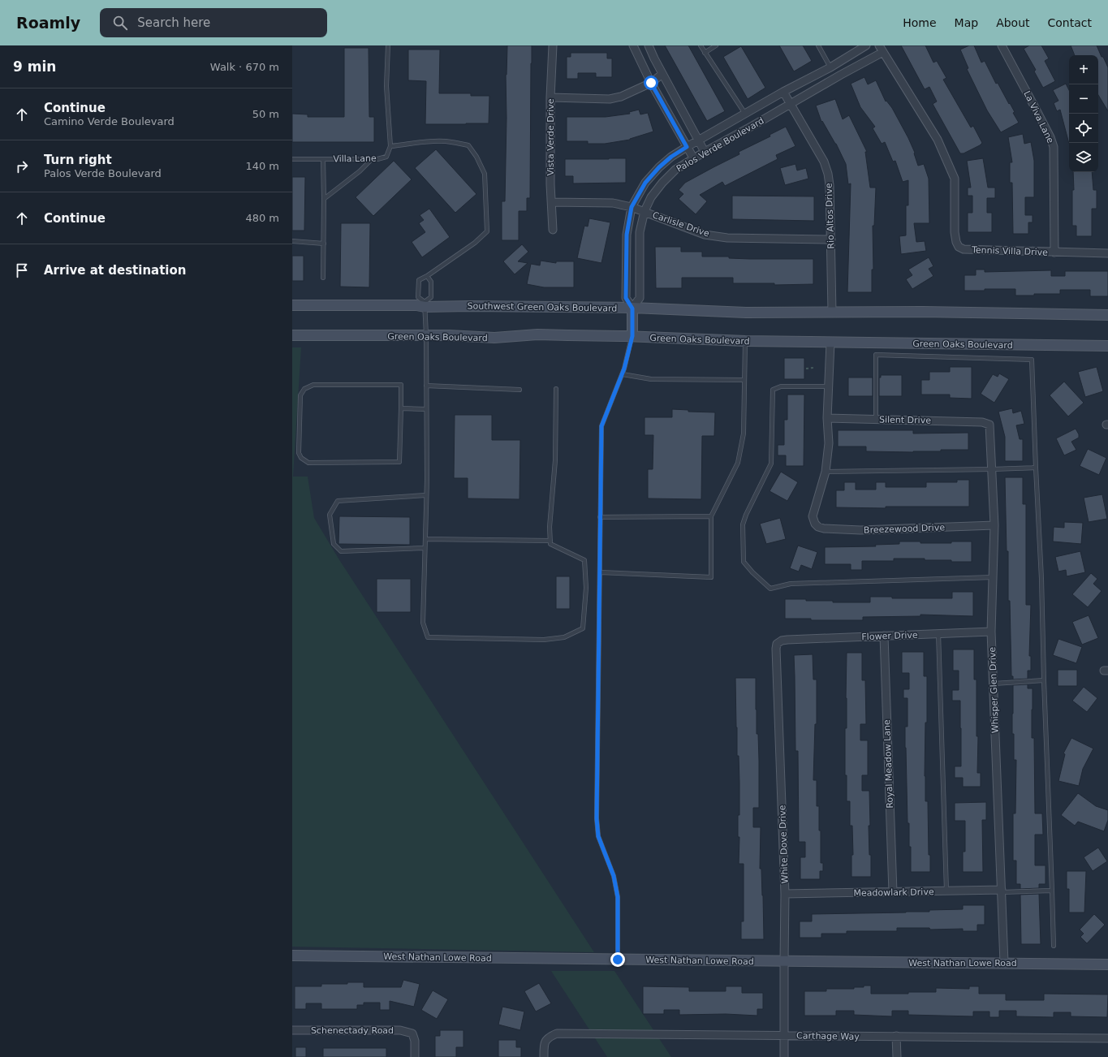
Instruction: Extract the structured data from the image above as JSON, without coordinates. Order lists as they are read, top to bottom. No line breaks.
{"streets":{"main road":["Southwest Green Oaks Boulevard","Green Oaks Boulevard","West Nathan Lowe Road"],"street":["La Viva Lane","Vista Verde Drive","Palos Verde Boulevard","Rio Altos Drive","Carlisle Drive","Tennis Villa Drive","Silent Drive","Breezewood Drive","Flower Drive","Whisper Glen Drive","Royal Meadow Lane","White Dove Drive","Meadowlark Drive","Schenectady Road","Carthage Way"],"lane":["Villa Lane"]},"crossings":[["La Viva Lane","Tennis Villa Drive"],["Vista Verde Drive","Carlisle Drive"],["Palos Verde Boulevard","Rio Altos Drive"],["Palos Verde Boulevard","Carlisle Drive"],["Palos Verde Boulevard","Tennis Villa Drive"],["Palos Verde Boulevard","Southwest Green Oaks Boulevard"],["Rio Altos Drive","Carlisle Drive"],["Rio Altos Drive","Southwest Green Oaks Boulevard"],["Silent Drive","Whisper Glen Drive"],["Breezewood Drive","Whisper Glen Drive"],["Flower Drive","Whisper Glen Drive"],["Flower Drive","Royal Meadow Lane"],["Flower Drive","White Dove Drive"],["Whisper Glen Drive","Meadowlark Drive"],["Whisper Glen Drive","West Nathan Lowe Road"],["Royal Meadow Lane","Meadowlark Drive"],["White Dove Drive","Meadowlark Drive"],["White Dove Drive","West Nathan Lowe Road"],["White Dove Drive","Carthage Way"]],"page":{"header":"Roamly","search":"Search here","nav":["Home","Map","About","Contact"],"heading":["9 min","Walk · 670 m"],"map_buttons":["+","−"],"list":[["Continue","Camino Verde Boulevard","50 m"],["Turn right","Palos Verde Boulevard","140 m"],["Continue","480 m"],"Arrive at destination"]}}
